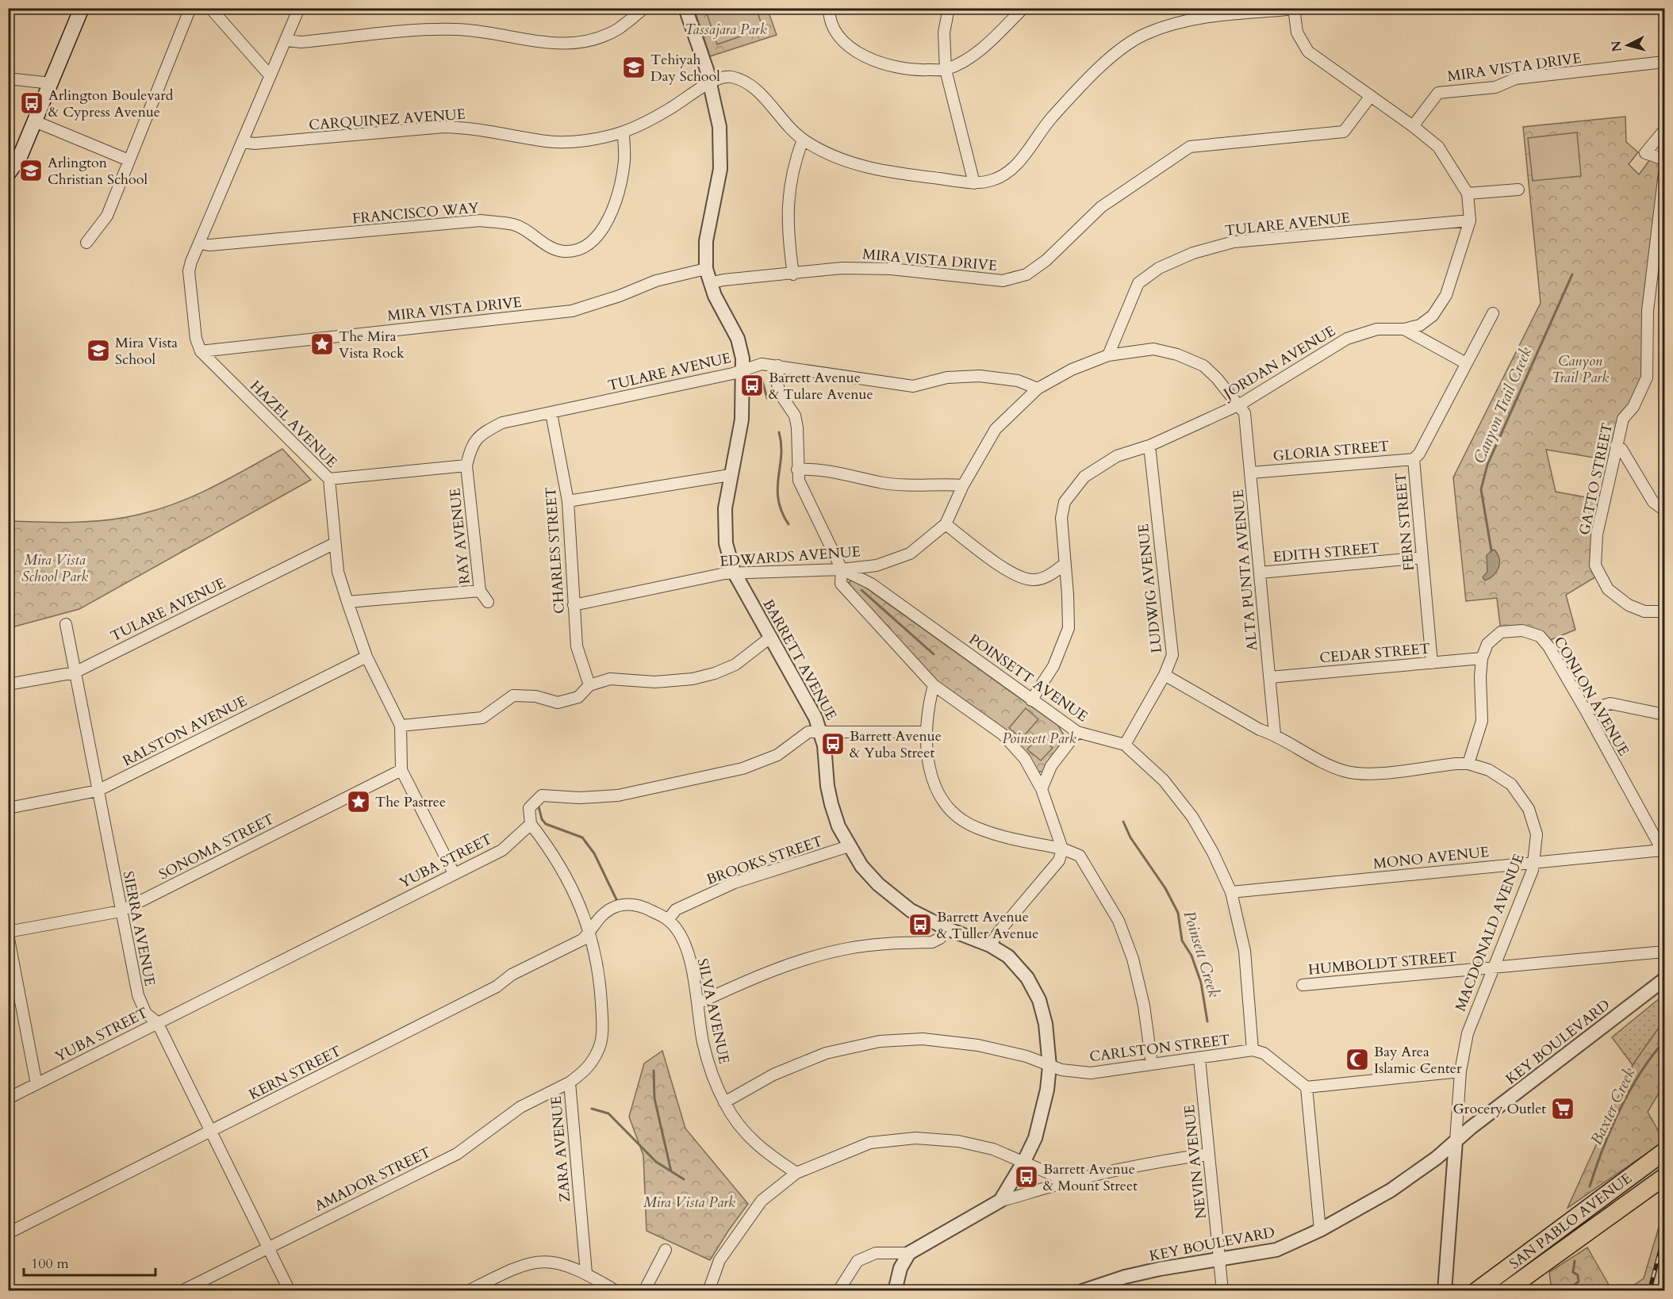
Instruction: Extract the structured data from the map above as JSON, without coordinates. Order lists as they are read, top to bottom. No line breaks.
{"streets":{"main road":["SAN PABLO AVENUE"],"street":["MIRA VISTA DRIVE","CARQUINEZ AVENUE","FRANCISCO WAY","TULARE AVENUE","JORDAN AVENUE","HAZEL AVENUE","GLORIA STREET","GATTO STREET","FERN STREET","RAY AVENUE","CHARLES STREET","EDITH STREET","EDWARDS AVENUE","ALTA PUNTA AVENUE","LUDWIG AVENUE","CEDAR STREET","BARRETT AVENUE","POINSETT AVENUE","CONLON AVENUE","RALSTON AVENUE","SONOMA STREET","MONO AVENUE","BROOKS STREET","YUBA STREET","SIERRA AVENUE","MACDONALD AVENUE","HUMBOLDT STREET","SILVA AVENUE","KEY BOULEVARD","CARLSTON STREET","KERN STREET","ZARA AVENUE","NEVIN AVENUE","AMADOR STREET"]},"crossings":[["MIRA VISTA DRIVE","JORDAN AVENUE"],["MIRA VISTA DRIVE","HAZEL AVENUE"],["MIRA VISTA DRIVE","BARRETT AVENUE"],["CARQUINEZ AVENUE","FRANCISCO WAY"],["CARQUINEZ AVENUE","JORDAN AVENUE"],["CARQUINEZ AVENUE","BARRETT AVENUE"],["TULARE AVENUE","JORDAN AVENUE"],["TULARE AVENUE","HAZEL AVENUE"],["TULARE AVENUE","RAY AVENUE"],["TULARE AVENUE","CHARLES STREET"],["TULARE AVENUE","EDWARDS AVENUE"],["TULARE AVENUE","BARRETT AVENUE"],["TULARE AVENUE","SIERRA AVENUE"],["JORDAN AVENUE","EDWARDS AVENUE"],["JORDAN AVENUE","ALTA PUNTA AVENUE"],["JORDAN AVENUE","LUDWIG AVENUE"],["JORDAN AVENUE","POINSETT AVENUE"],["HAZEL AVENUE","RALSTON AVENUE"],["HAZEL AVENUE","SONOMA STREET"],["HAZEL AVENUE","YUBA STREET"],["GLORIA STREET","FERN STREET"],["GLORIA STREET","ALTA PUNTA AVENUE"],["FERN STREET","EDITH STREET"],["FERN STREET","CEDAR STREET"],["CHARLES STREET","EDWARDS AVENUE"],["EDITH STREET","ALTA PUNTA AVENUE"],["EDWARDS AVENUE","ALTA PUNTA AVENUE"],["EDWARDS AVENUE","BARRETT AVENUE"],["EDWARDS AVENUE","POINSETT AVENUE"],["ALTA PUNTA AVENUE","CEDAR STREET"],["ALTA PUNTA AVENUE","MACDONALD AVENUE"],["LUDWIG AVENUE","POINSETT AVENUE"],["CEDAR STREET","CONLON AVENUE"],["BARRETT AVENUE","BROOKS STREET"],["BARRETT AVENUE","CARLSTON STREET"],["POINSETT AVENUE","MONO AVENUE"],["POINSETT AVENUE","CARLSTON STREET"],["CONLON AVENUE","MONO AVENUE"],["CONLON AVENUE","MACDONALD AVENUE"],["RALSTON AVENUE","SIERRA AVENUE"],["SONOMA STREET","SIERRA AVENUE"],["MONO AVENUE","MACDONALD AVENUE"],["BROOKS STREET","SILVA AVENUE"],["YUBA STREET","SIERRA AVENUE"],["YUBA STREET","ZARA AVENUE"],["SIERRA AVENUE","KERN STREET"],["SIERRA AVENUE","AMADOR STREET"],["MACDONALD AVENUE","HUMBOLDT STREET"],["MACDONALD AVENUE","KEY BOULEVARD"],["SILVA AVENUE","CARLSTON STREET"],["SILVA AVENUE","KERN STREET"],["SILVA AVENUE","ZARA AVENUE"],["KEY BOULEVARD","NEVIN AVENUE"],["CARLSTON STREET","NEVIN AVENUE"],["KERN STREET","ZARA AVENUE"],["ZARA AVENUE","AMADOR STREET"]],"water":["Canyon Trail Creek","Poinsett Creek","Baxter Creek"],"parks":["Tassajara Park","Canyon Trail Park","Mira Vista School Park","Poinsett Park","Mira Vista Park"],"places":{"school or university":["Tehiyah Day School","Arlington Christian School","Mira Vista School"],"bus stop":["Arlington Boulevard & Cypress Avenue","Barrett Avenue & Tulare Avenue","Barrett Avenue & Yuba Street","Barrett Avenue & Tuller Avenue","Barrett Avenue & Mount Street"],"place":["The Mira Vista Rock","The Pastree"],"mosque":["Bay Area Islamic Center"],"supermarket":["Grocery Outlet"]},"scale_bar":"100 m","north":"left"}
